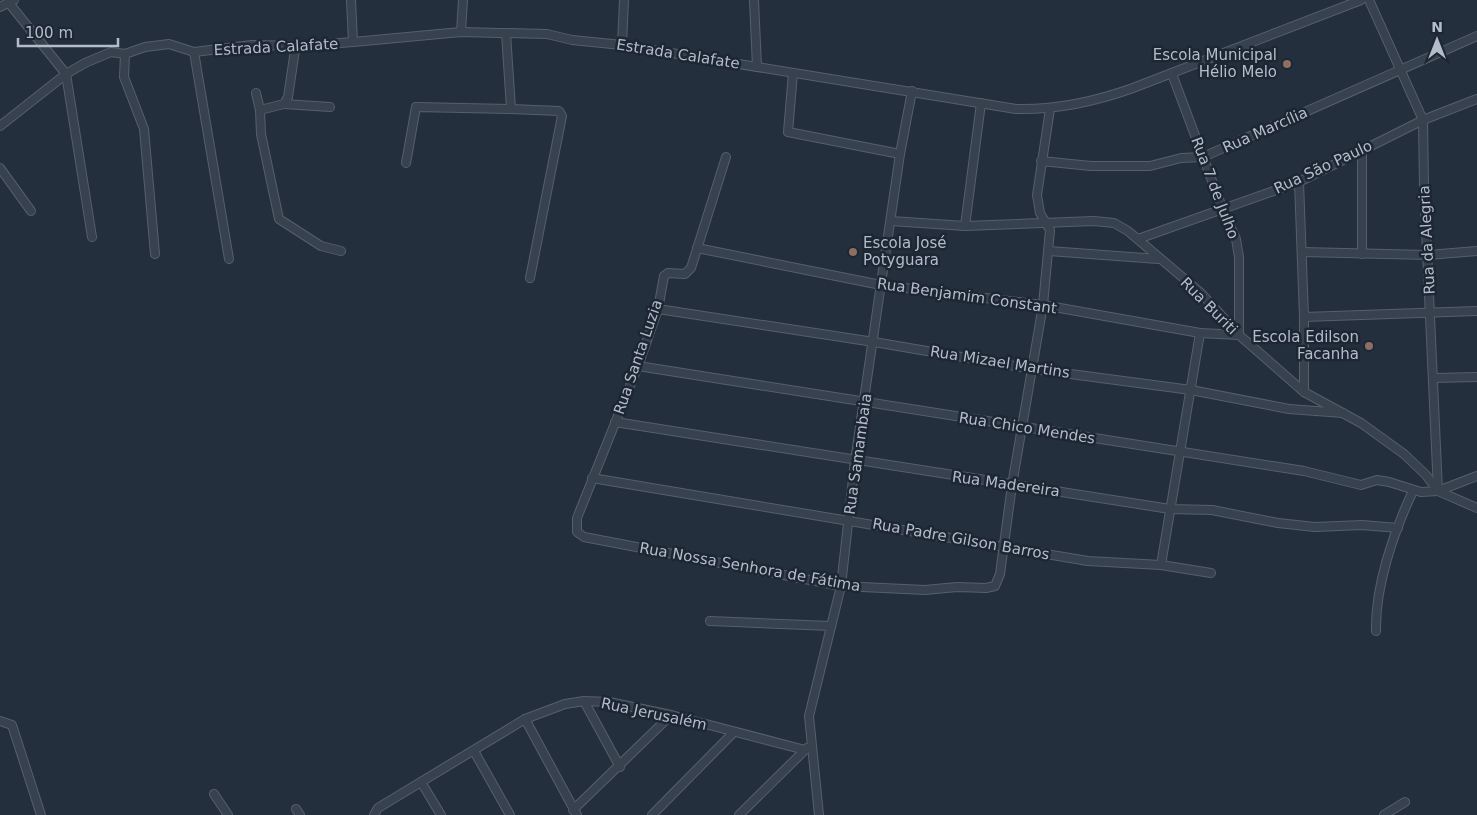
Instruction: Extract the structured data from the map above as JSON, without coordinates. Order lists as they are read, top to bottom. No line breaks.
{"streets":{"street":["Estrada Calafate","Rua Marcília","Rua São Paulo","Rua 7 de Julho","Rua da Alegria","Rua Benjamim Constant","Rua Buriti","Rua Santa Luzia","Rua Mizael Martins","Rua Chico Mendes","Rua Samambaia","Rua Madereira","Rua Padre Gilson Barros","Rua Nossa Senhora de Fátima","Rua Jerusalém"]},"crossings":[["Estrada Calafate","Rua 7 de Julho"],["Estrada Calafate","Rua Samambaia"],["Rua Marcília","Rua 7 de Julho"],["Rua Marcília","Rua da Alegria"],["Rua São Paulo","Rua 7 de Julho"],["Rua São Paulo","Rua da Alegria"],["Rua São Paulo","Rua Buriti"],["Rua 7 de Julho","Rua Benjamim Constant"],["Rua 7 de Julho","Rua Buriti"],["Rua da Alegria","Rua Buriti"],["Rua da Alegria","Rua Chico Mendes"],["Rua Benjamim Constant","Rua Buriti"],["Rua Benjamim Constant","Rua Santa Luzia"],["Rua Benjamim Constant","Rua Samambaia"],["Rua Buriti","Rua Mizael Martins"],["Rua Buriti","Rua Chico Mendes"],["Rua Buriti","Rua Samambaia"],["Rua Santa Luzia","Rua Mizael Martins"],["Rua Santa Luzia","Rua Chico Mendes"],["Rua Santa Luzia","Rua Madereira"],["Rua Santa Luzia","Rua Padre Gilson Barros"],["Rua Santa Luzia","Rua Nossa Senhora de Fátima"],["Rua Mizael Martins","Rua Samambaia"],["Rua Chico Mendes","Rua Samambaia"],["Rua Samambaia","Rua Madereira"],["Rua Samambaia","Rua Padre Gilson Barros"],["Rua Samambaia","Rua Nossa Senhora de Fátima"],["Rua Padre Gilson Barros","Rua Nossa Senhora de Fátima"]],"places":["Escola Municipal Hélio Melo","Escola José Potyguara","Escola Edilson Facanha"],"scale_bar":"100 m","north":"top"}
